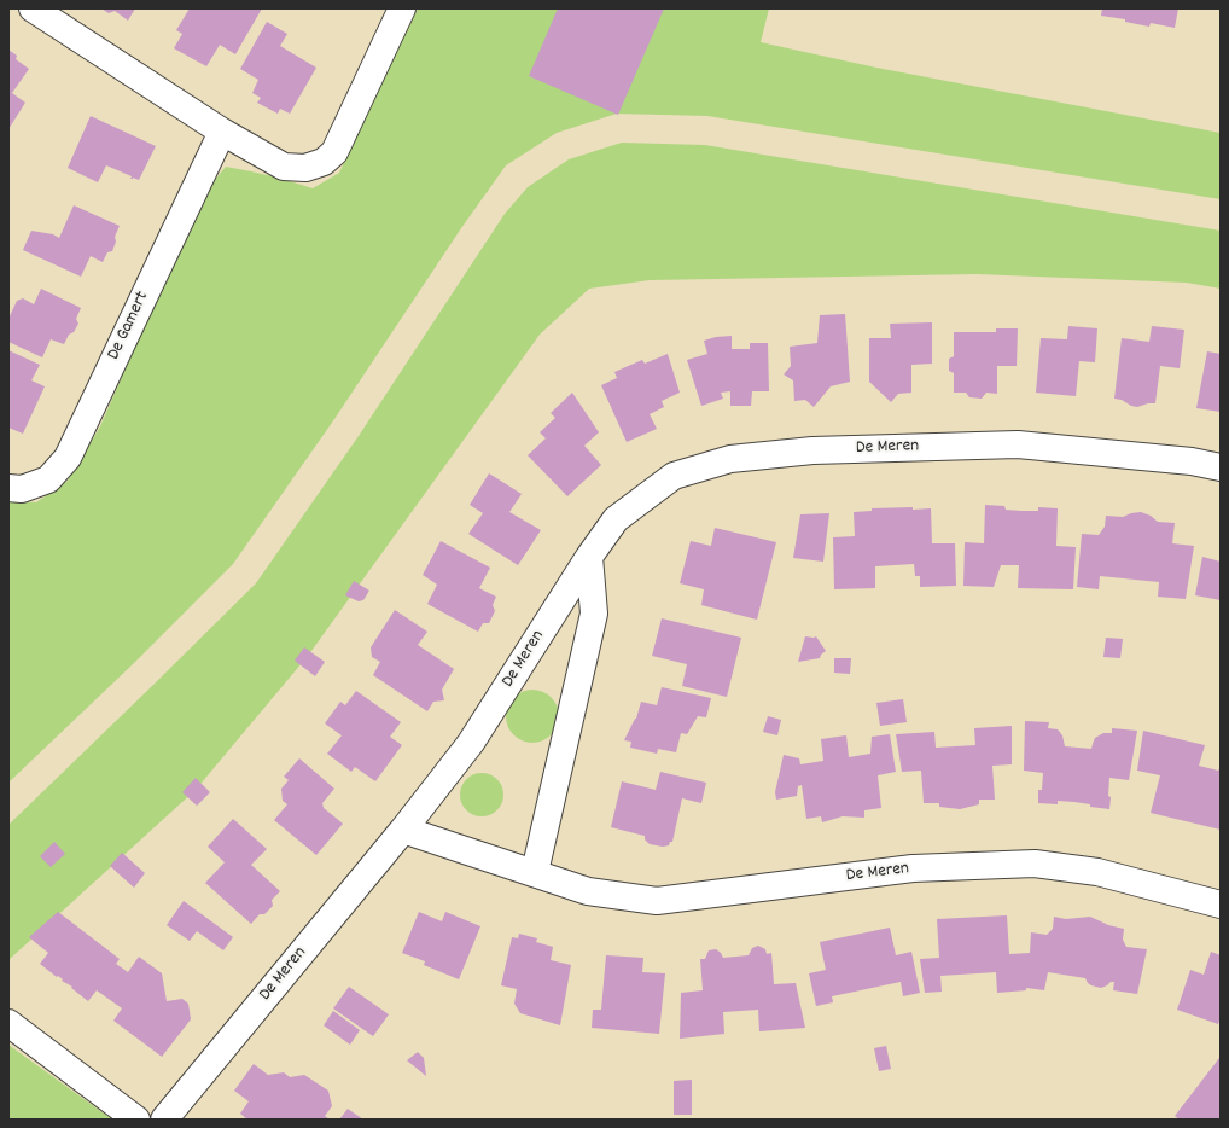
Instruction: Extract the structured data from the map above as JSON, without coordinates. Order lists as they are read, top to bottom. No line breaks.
{"streets":{"street":["De Gamert","De Meren"]}}
